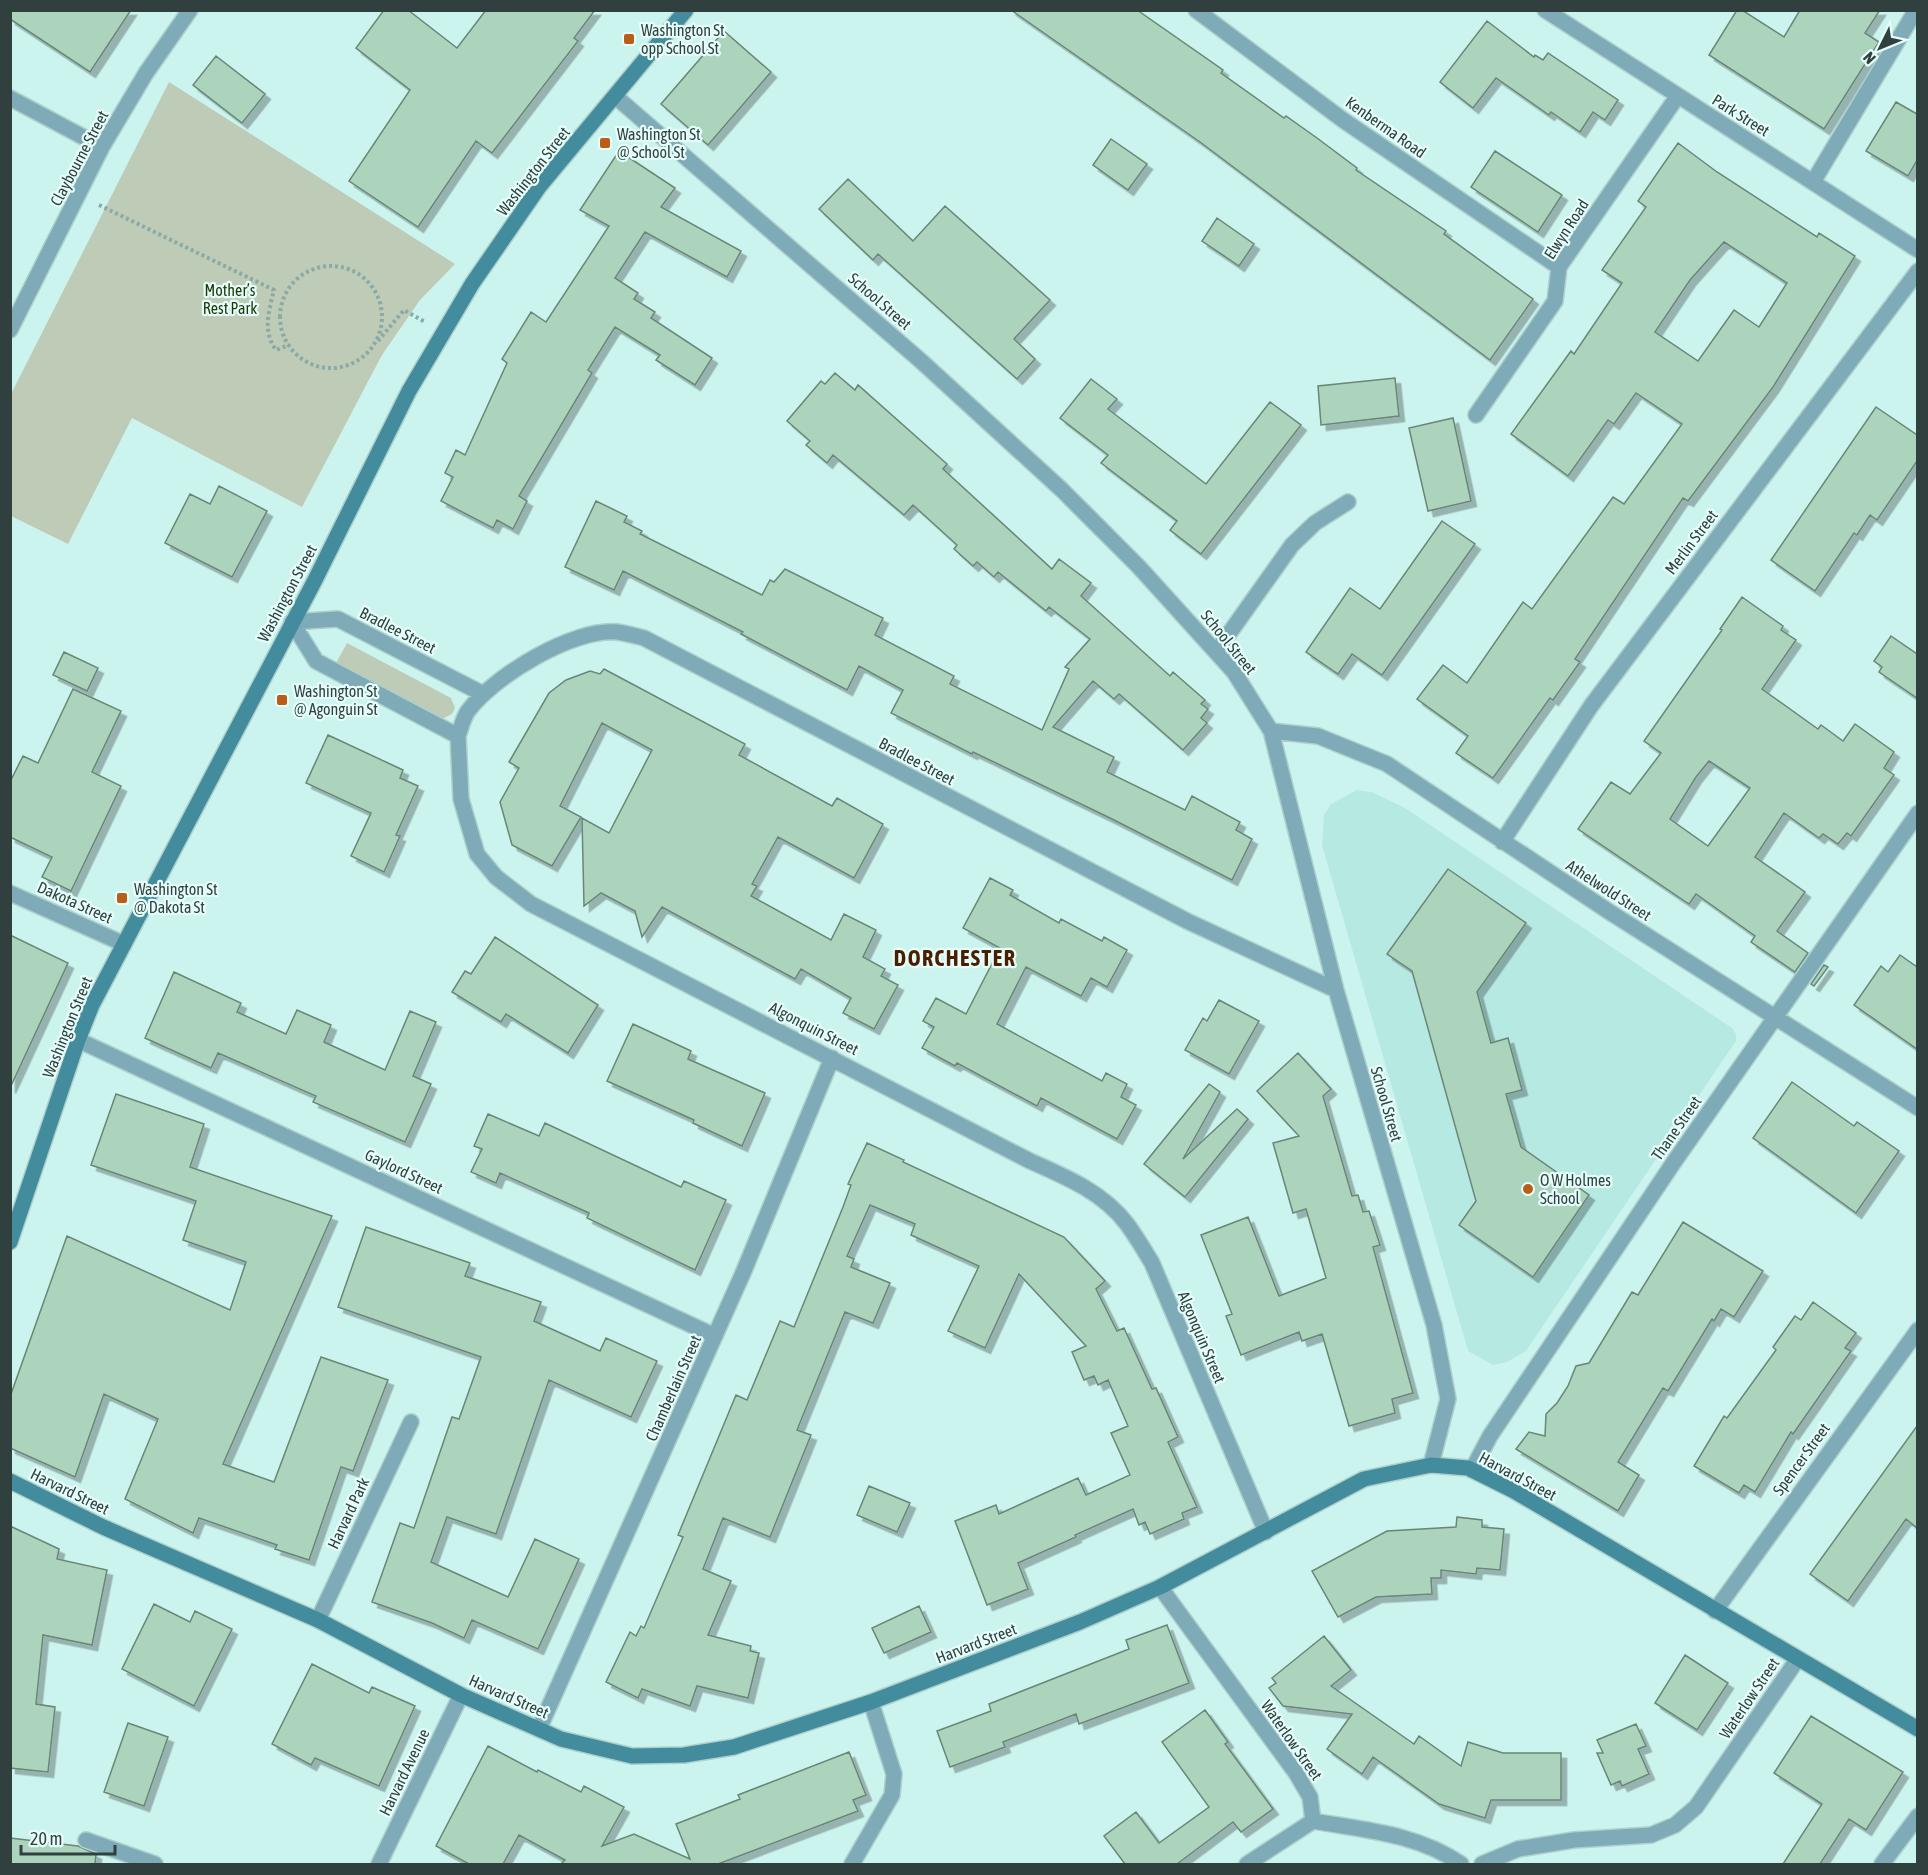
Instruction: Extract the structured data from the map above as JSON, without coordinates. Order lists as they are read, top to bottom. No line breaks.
{"streets":{"main road":["Washington Street","Harvard Street"],"street":["Park Street","Kenberma Road","Claybourne Street","Elwyn Road","School Street","Merlin Street","Bradlee Street","Athelwold Street","Dakota Street","Algonquin Street","Thane Street","Gaylord Street","Chamberlain Street","Spencer Street","Harvard Park","Waterlow Street","Harvard Avenue"]},"crossings":[["Park Street","Elwyn Road"],["Kenberma Road","Elwyn Road"],["Washington Street","School Street"],["Washington Street","Bradlee Street"],["Washington Street","Dakota Street"],["Washington Street","Gaylord Street"],["School Street","Bradlee Street"],["School Street","Athelwold Street"],["School Street","Harvard Street"],["Merlin Street","Athelwold Street"],["Bradlee Street","Algonquin Street"],["Athelwold Street","Thane Street"],["Algonquin Street","Chamberlain Street"],["Algonquin Street","Harvard Street"],["Thane Street","Harvard Street"],["Gaylord Street","Chamberlain Street"],["Chamberlain Street","Harvard Street"],["Spencer Street","Harvard Street"],["Harvard Street","Harvard Park"],["Harvard Street","Waterlow Street"],["Harvard Street","Harvard Avenue"]],"districts":["DORCHESTER"],"parks":["Mother’s Rest Park"],"places":{"transit":["Washington St opp School St","Washington St @ School St","Washington St @ Agonguin St","Washington St @ Dakota St"],"other":["O W Holmes School"]},"scale_bar":"20 m","north":"bottom left"}
